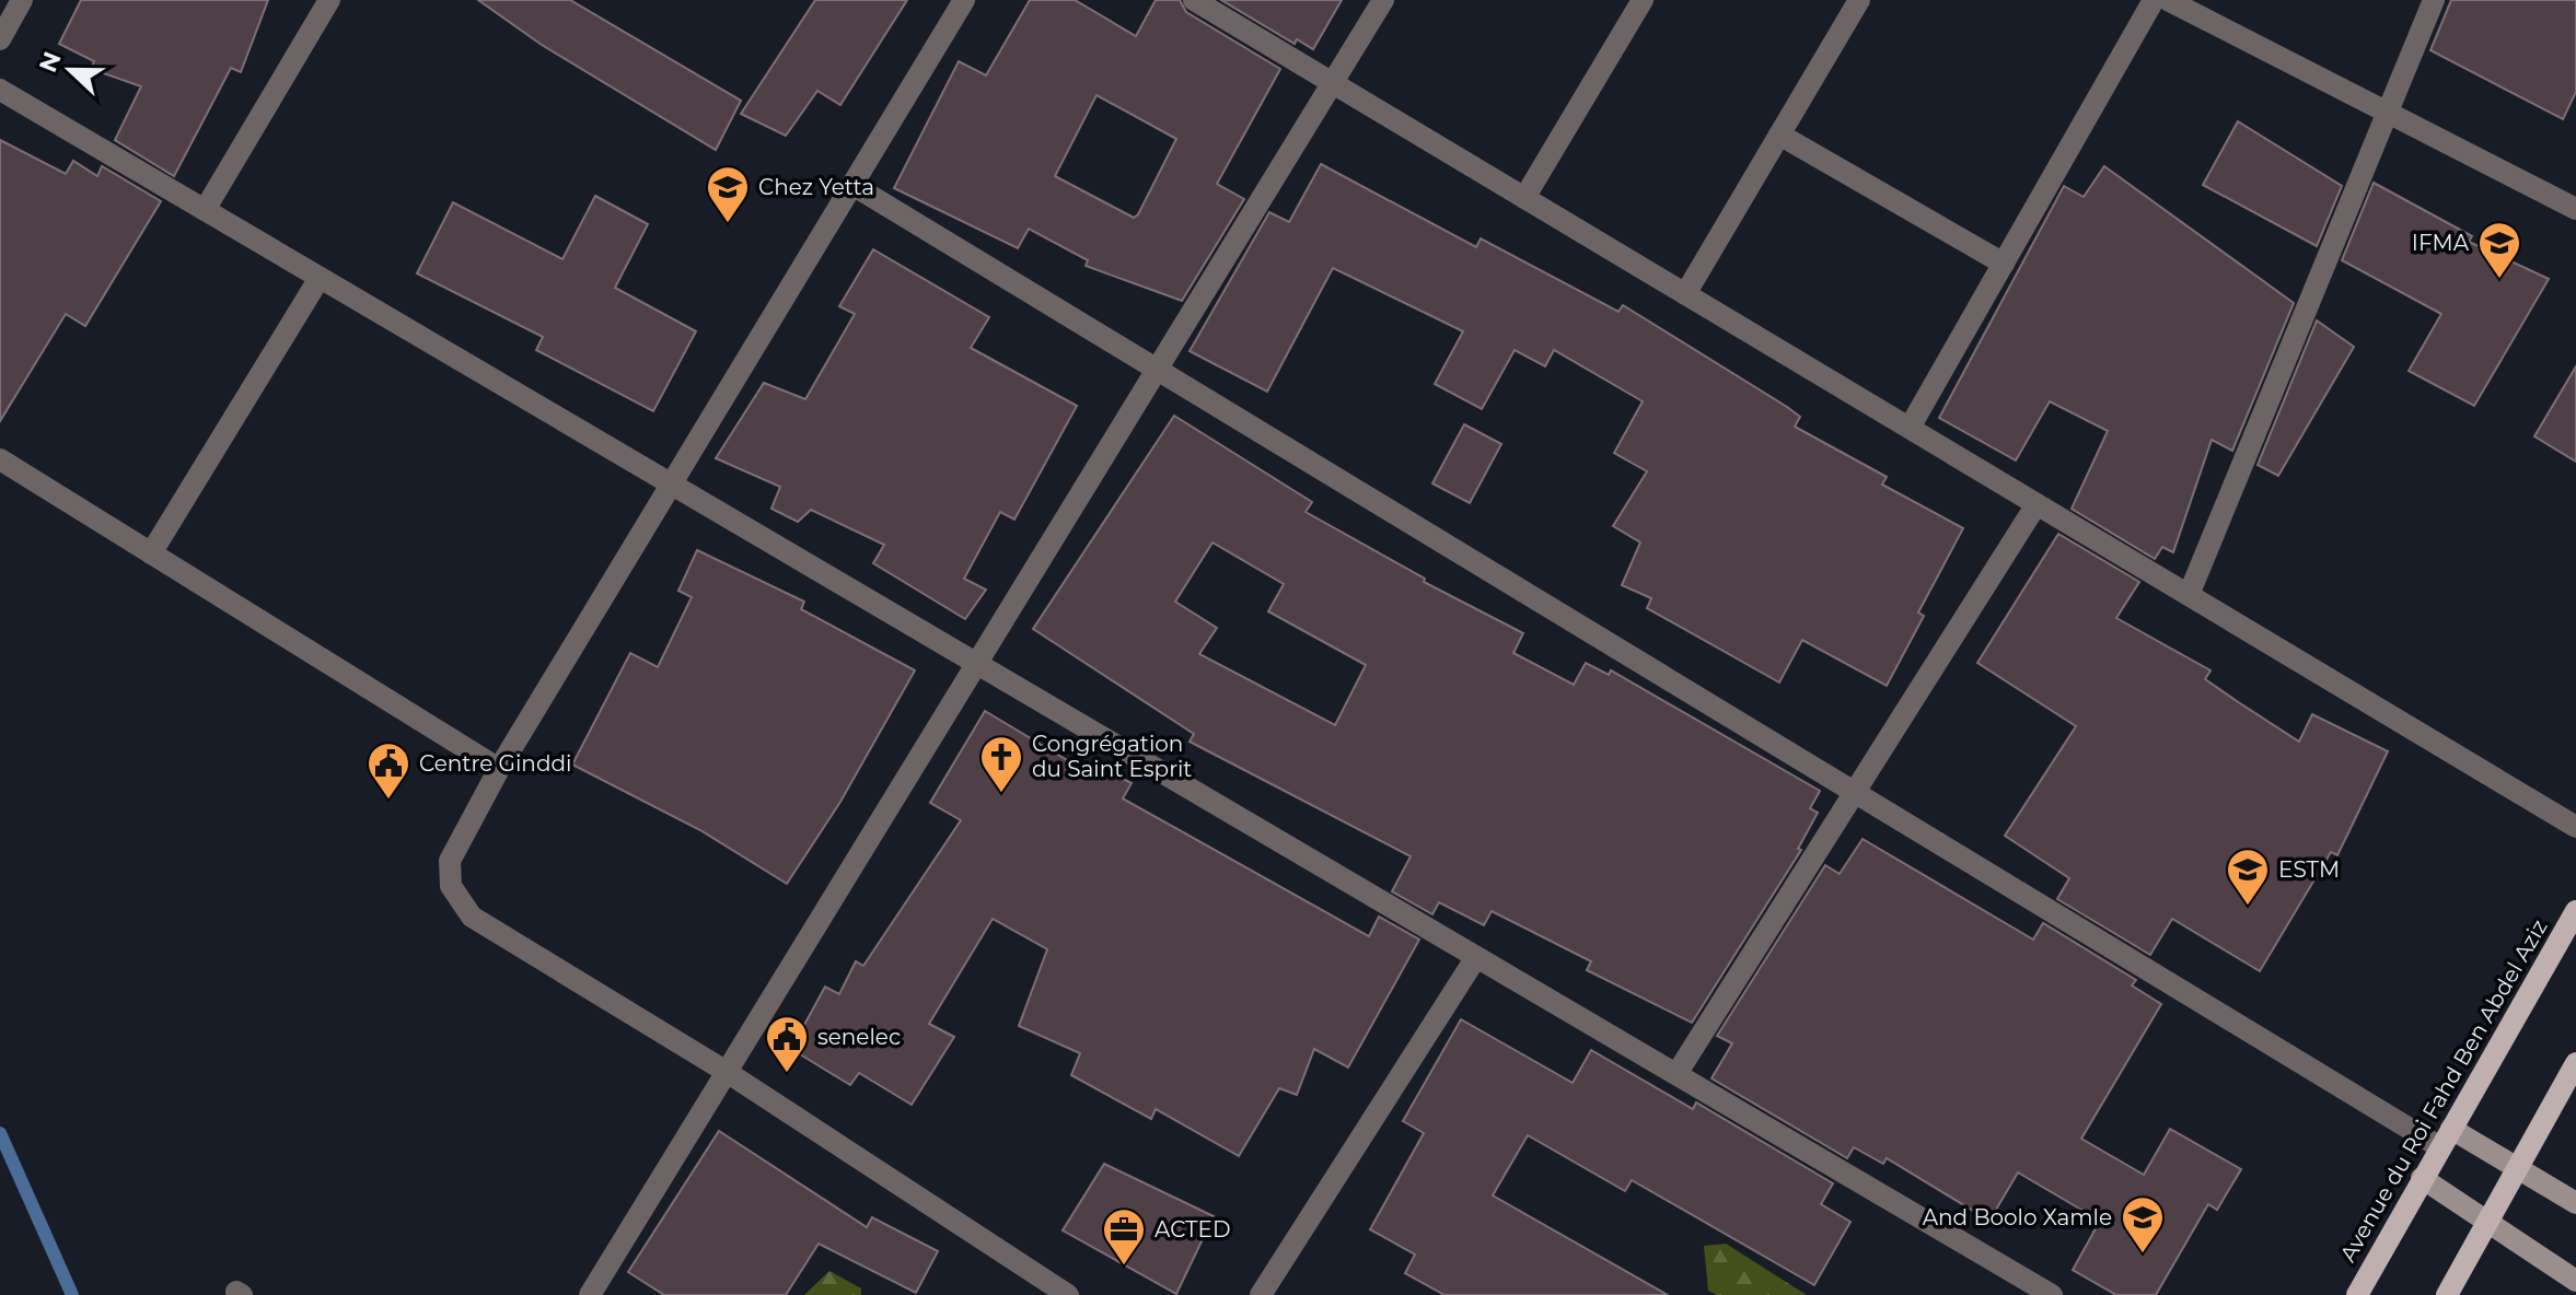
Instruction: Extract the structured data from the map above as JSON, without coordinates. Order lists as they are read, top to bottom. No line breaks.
{"streets":{"main road":["Avenue du Roi Fahd Ben Abdel Aziz"]},"places":{"school or university":["Chez Yetta","IFMA","ESTM","And Boolo Xamle"],"church":["Congrégation du Saint Esprit"],"public building":["Centre Ginddi","senelec"],"office":["ACTED"]},"north":"left"}
